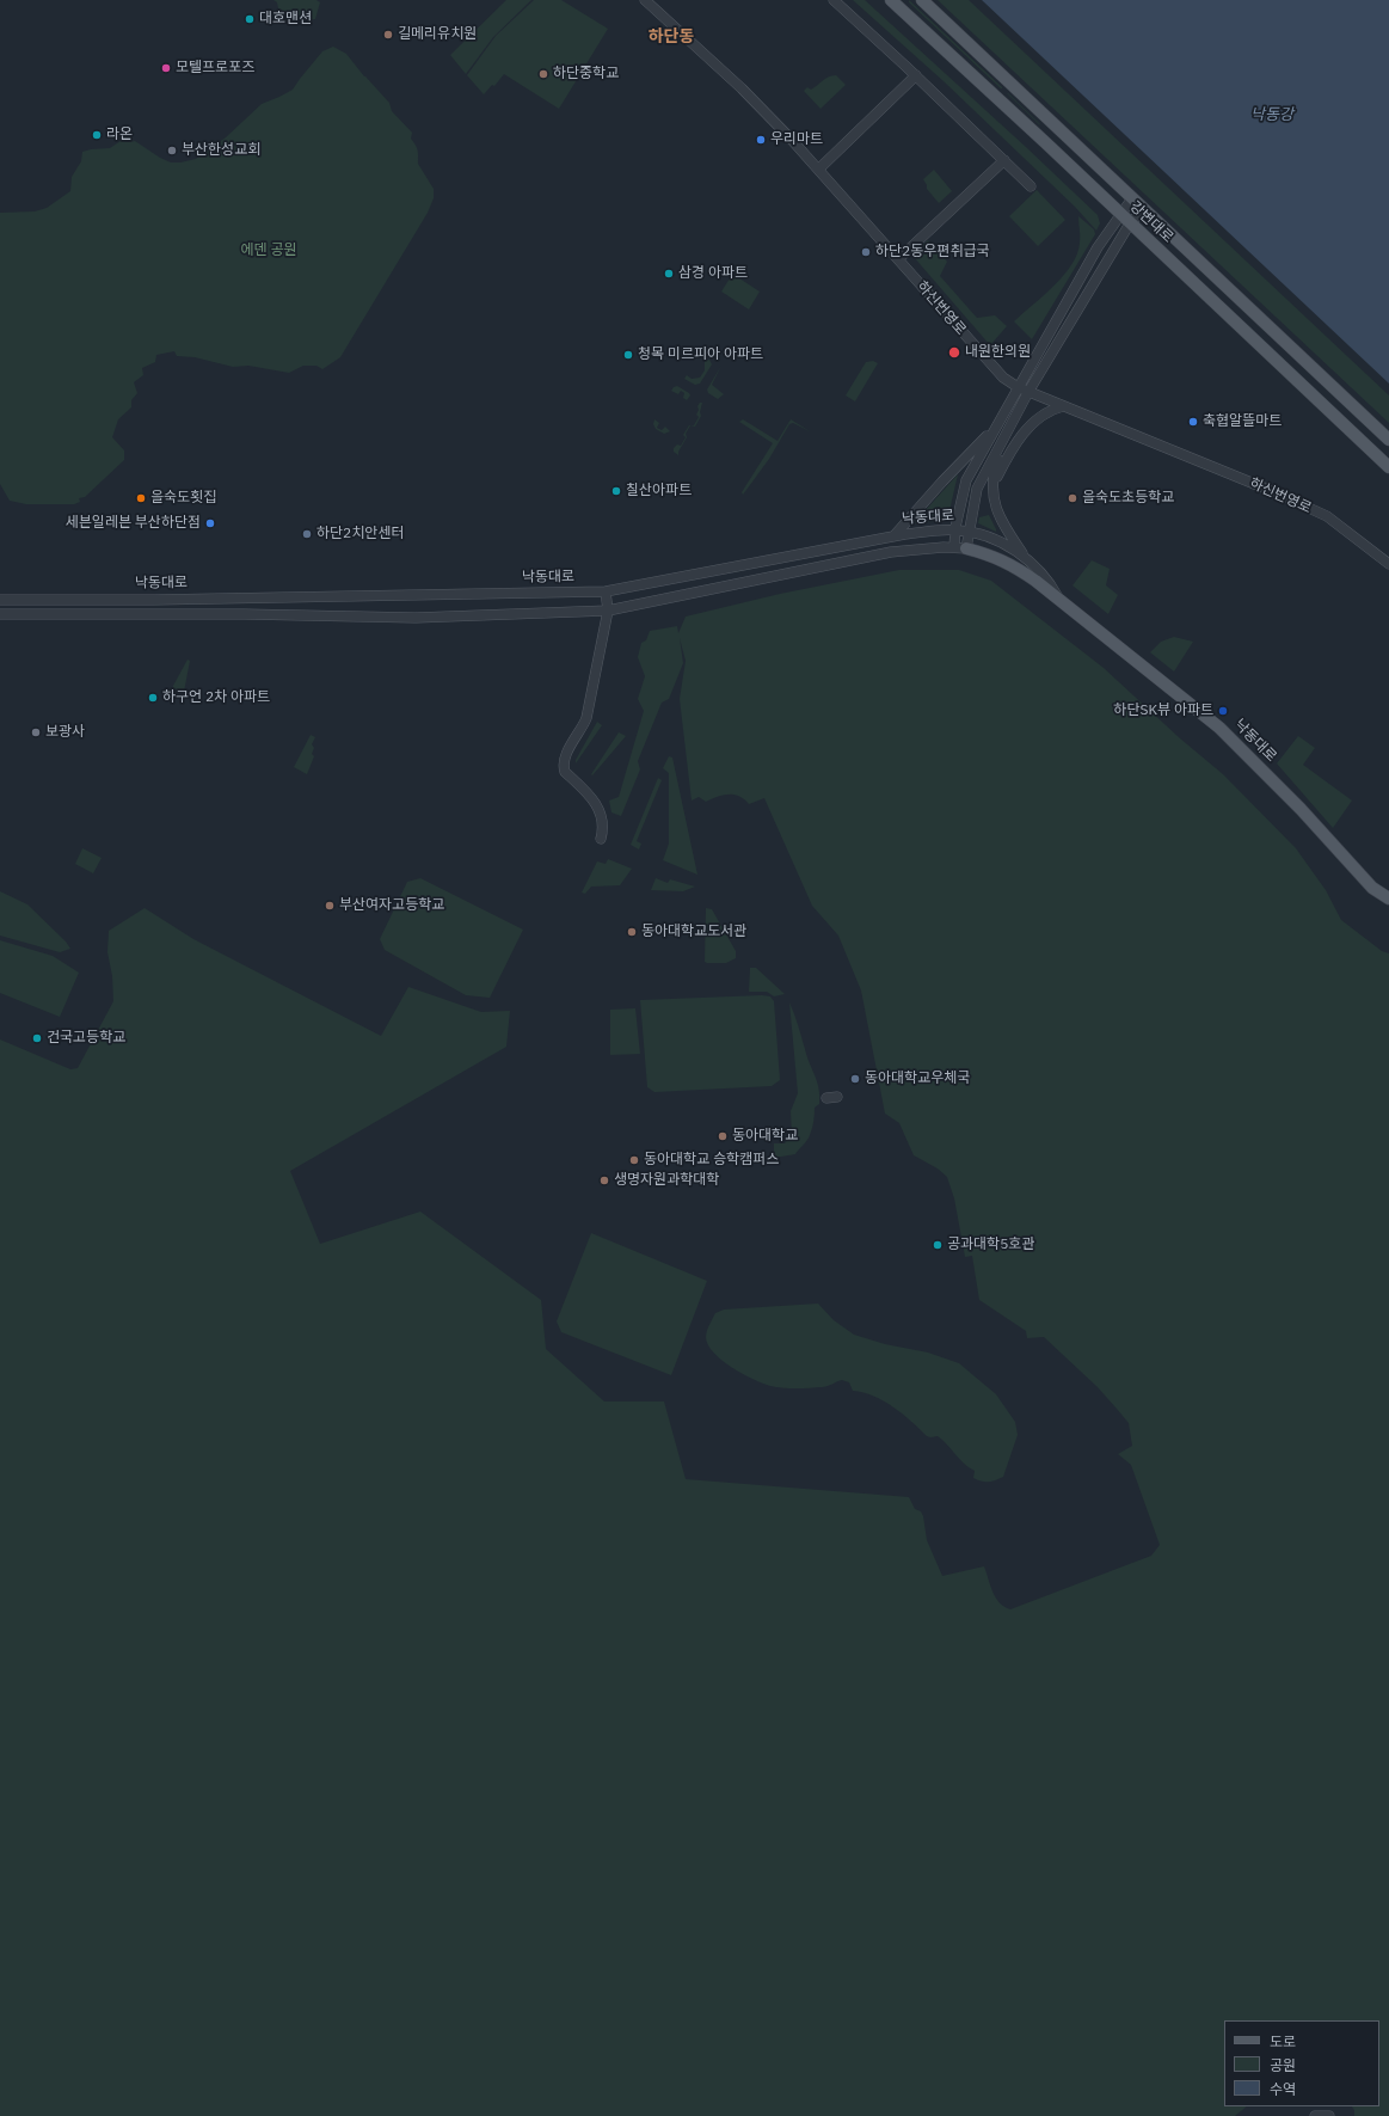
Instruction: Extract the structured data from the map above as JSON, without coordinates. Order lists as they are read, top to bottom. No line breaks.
{"streets":{"main road":["강변대로","낙동대로"],"street":["하신번영로"]},"districts":["하단동"],"water":["낙동강"],"parks":["에덴 공원"],"places":["대호맨션","길메리유치원","모텔프로포즈","하단중학교","라온","우리마트","부산한성교회","하단2동우편취급국","삼경 아파트","내원한의원","청목 미르피아 아파트","축협알뜰마트","칠산아파트","을숙도횟집","을숙도초등학교","세븐일레븐 부산하단점","하단2치안센터","하구언 2차 아파트","하단SK뷰 아파트","보광사","부산여자고등학교","동아대학교도서관","건국고등학교","동아대학교우체국","동아대학교","동아대학교 승학캠퍼스","생명자원과학대학","공과대학5호관"],"legend":["도로","공원","수역"]}
